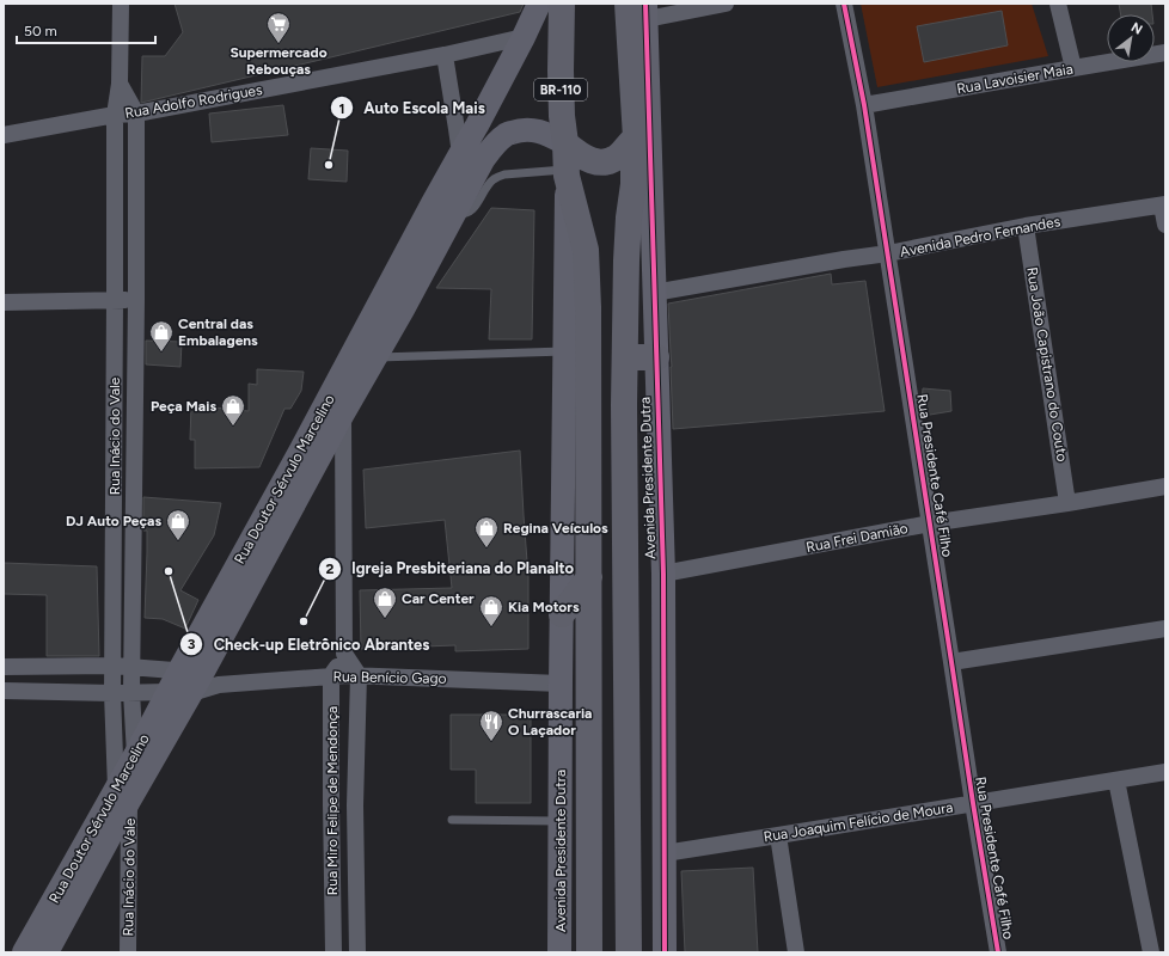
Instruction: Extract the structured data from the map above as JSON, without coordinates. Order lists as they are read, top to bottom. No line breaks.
{"streets":{"main road":["BR-110","Avenida Presidente Dutra","Rua Doutor Sérvulo Marcelino"],"street":["Rua Lavoisier Maia","Rua Adolfo Rodrigues","Avenida Pedro Fernandes","Rua João Capistrano do Couto","Rua Inácio do Vale","Rua Presidente Café Filho","Rua Frei Damião","Rua Benício Gago","Rua Miro Felipe de Mendonça","Rua Joaquim Felício de Moura"]},"crossings":[["Rua Lavoisier Maia","Rua Presidente Café Filho"],["Rua Adolfo Rodrigues","Rua Inácio do Vale"],["Rua Adolfo Rodrigues","Rua Doutor Sérvulo Marcelino"],["Avenida Pedro Fernandes","Rua João Capistrano do Couto"],["Avenida Pedro Fernandes","Rua Presidente Café Filho"],["Avenida Pedro Fernandes","Avenida Presidente Dutra"],["Rua João Capistrano do Couto","Rua Frei Damião"],["Rua Inácio do Vale","Rua Doutor Sérvulo Marcelino"],["Rua Inácio do Vale","Rua Benício Gago"],["Rua Presidente Café Filho","Rua Frei Damião"],["Rua Presidente Café Filho","Rua Joaquim Felício de Moura"],["Avenida Presidente Dutra","Rua Doutor Sérvulo Marcelino"],["Avenida Presidente Dutra","Rua Frei Damião"],["Avenida Presidente Dutra","Rua Benício Gago"],["Avenida Presidente Dutra","Rua Joaquim Felício de Moura"],["Rua Doutor Sérvulo Marcelino","Rua Benício Gago"],["Rua Benício Gago","Rua Miro Felipe de Mendonça"]],"places":{"supermarket":["Supermercado Rebouças"],"other":["Auto Escola Mais","Check-up Eletrônico Abrantes","Igreja Presbiteriana do Planalto"],"shop":["Central das Embalagens","Peça Mais","DJ Auto Peças","Regina Veículos","Car Center","Kia Motors"],"restaurant":["Churrascaria O Laçador"]},"scale_bar":"50 m","north":"top right"}
